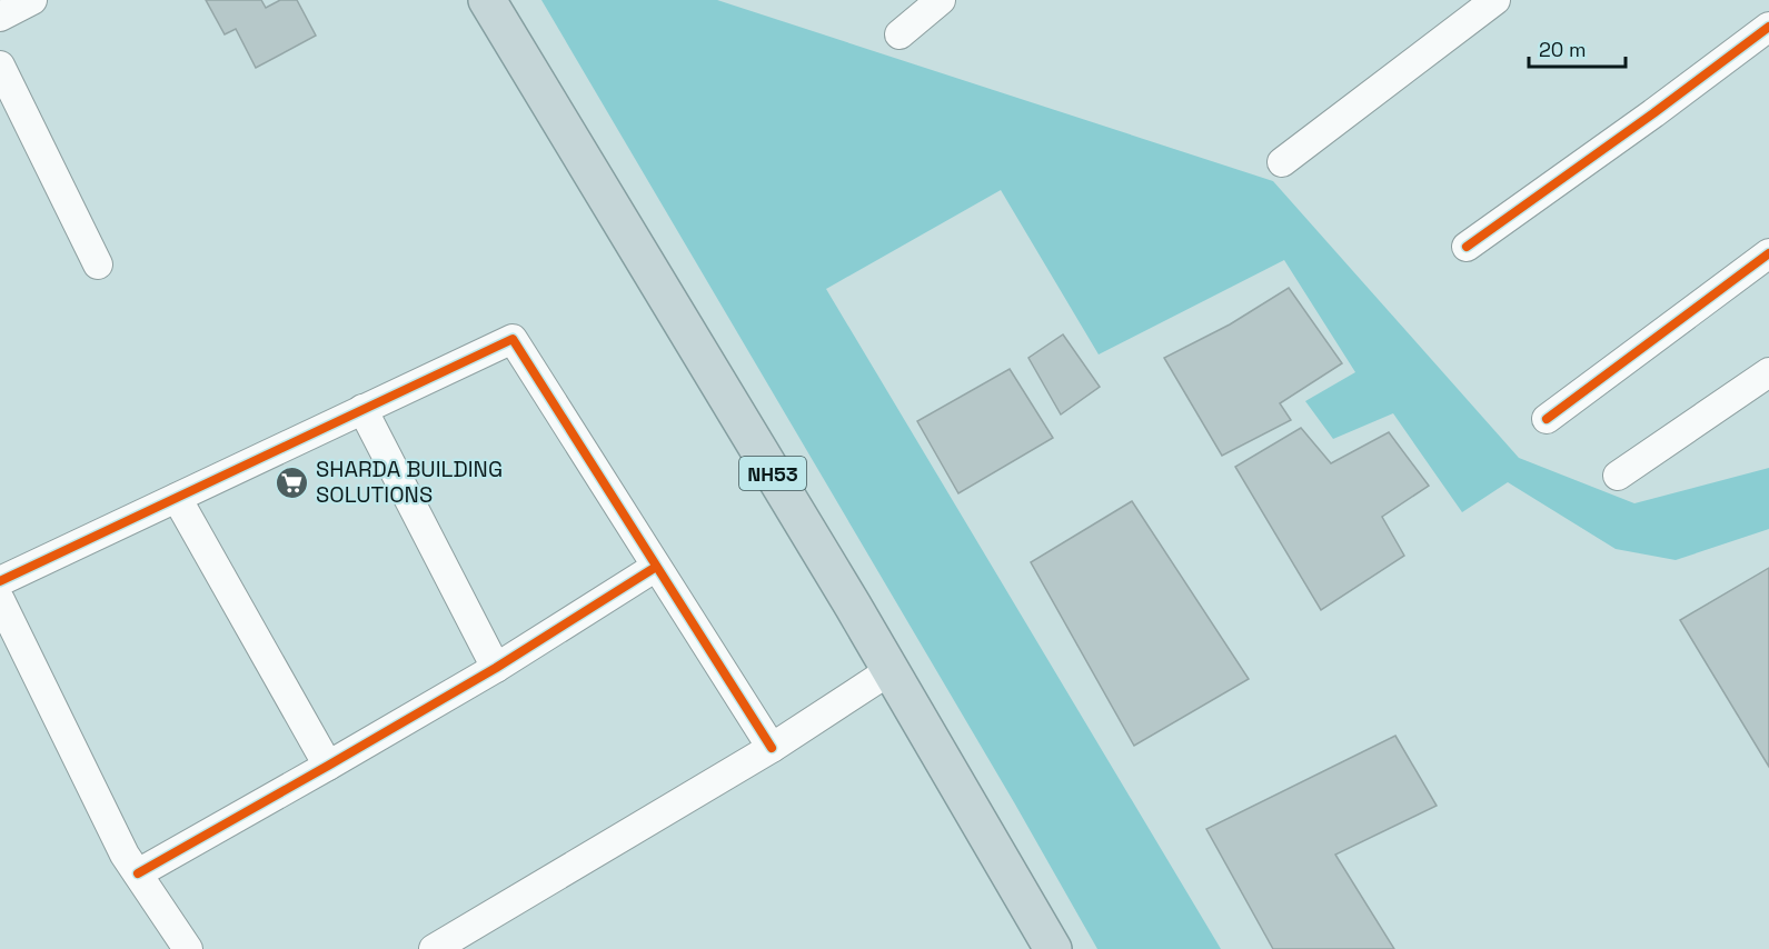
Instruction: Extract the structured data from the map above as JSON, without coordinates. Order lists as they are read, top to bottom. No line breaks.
{"streets":{"highway":["NH53"]},"places":{"supermarket":["SHARDA BUILDING SOLUTIONS"]},"scale_bar":"20 m"}
